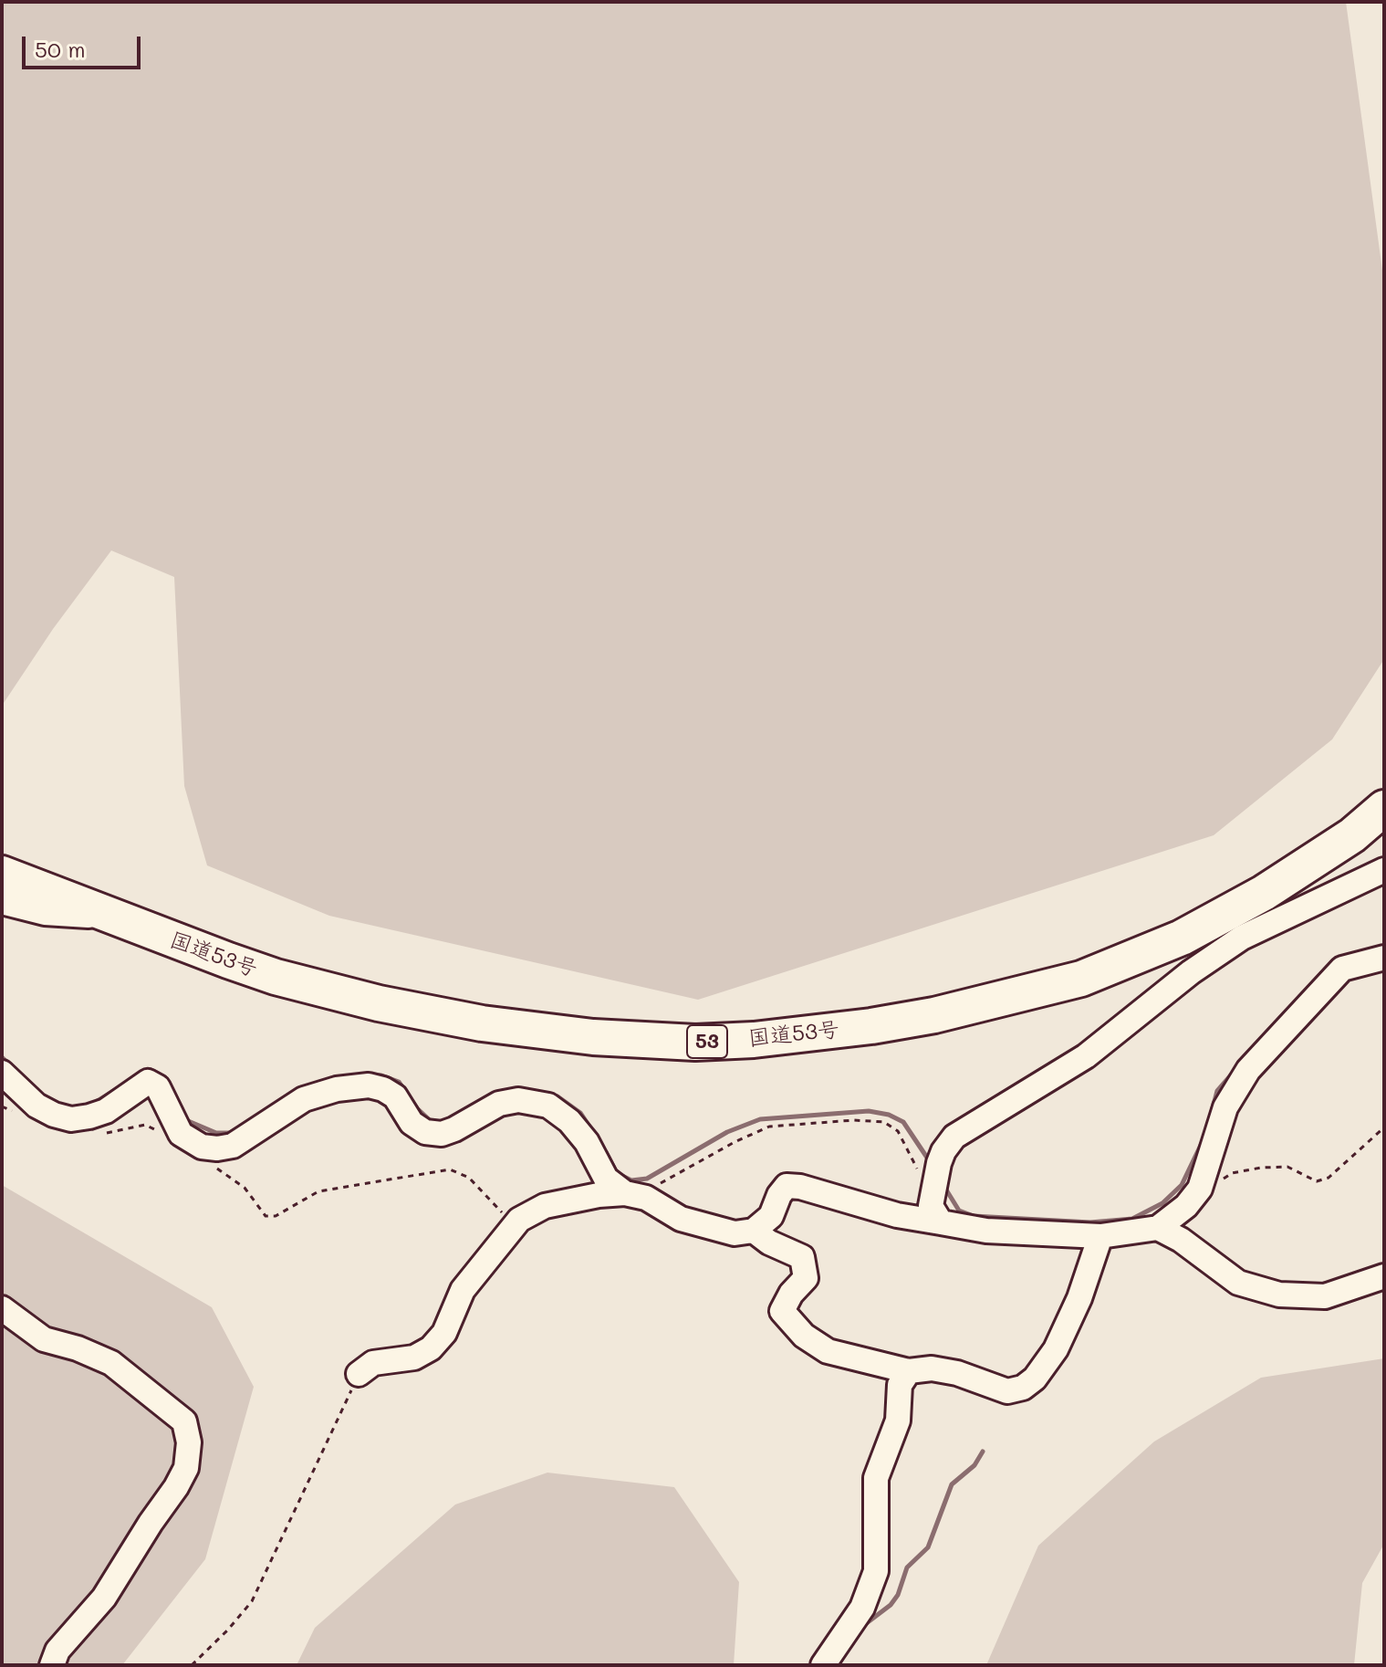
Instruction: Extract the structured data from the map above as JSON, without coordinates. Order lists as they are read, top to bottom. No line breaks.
{"streets":{"highway":["国道53号","53"]},"scale_bar":"50 m"}
